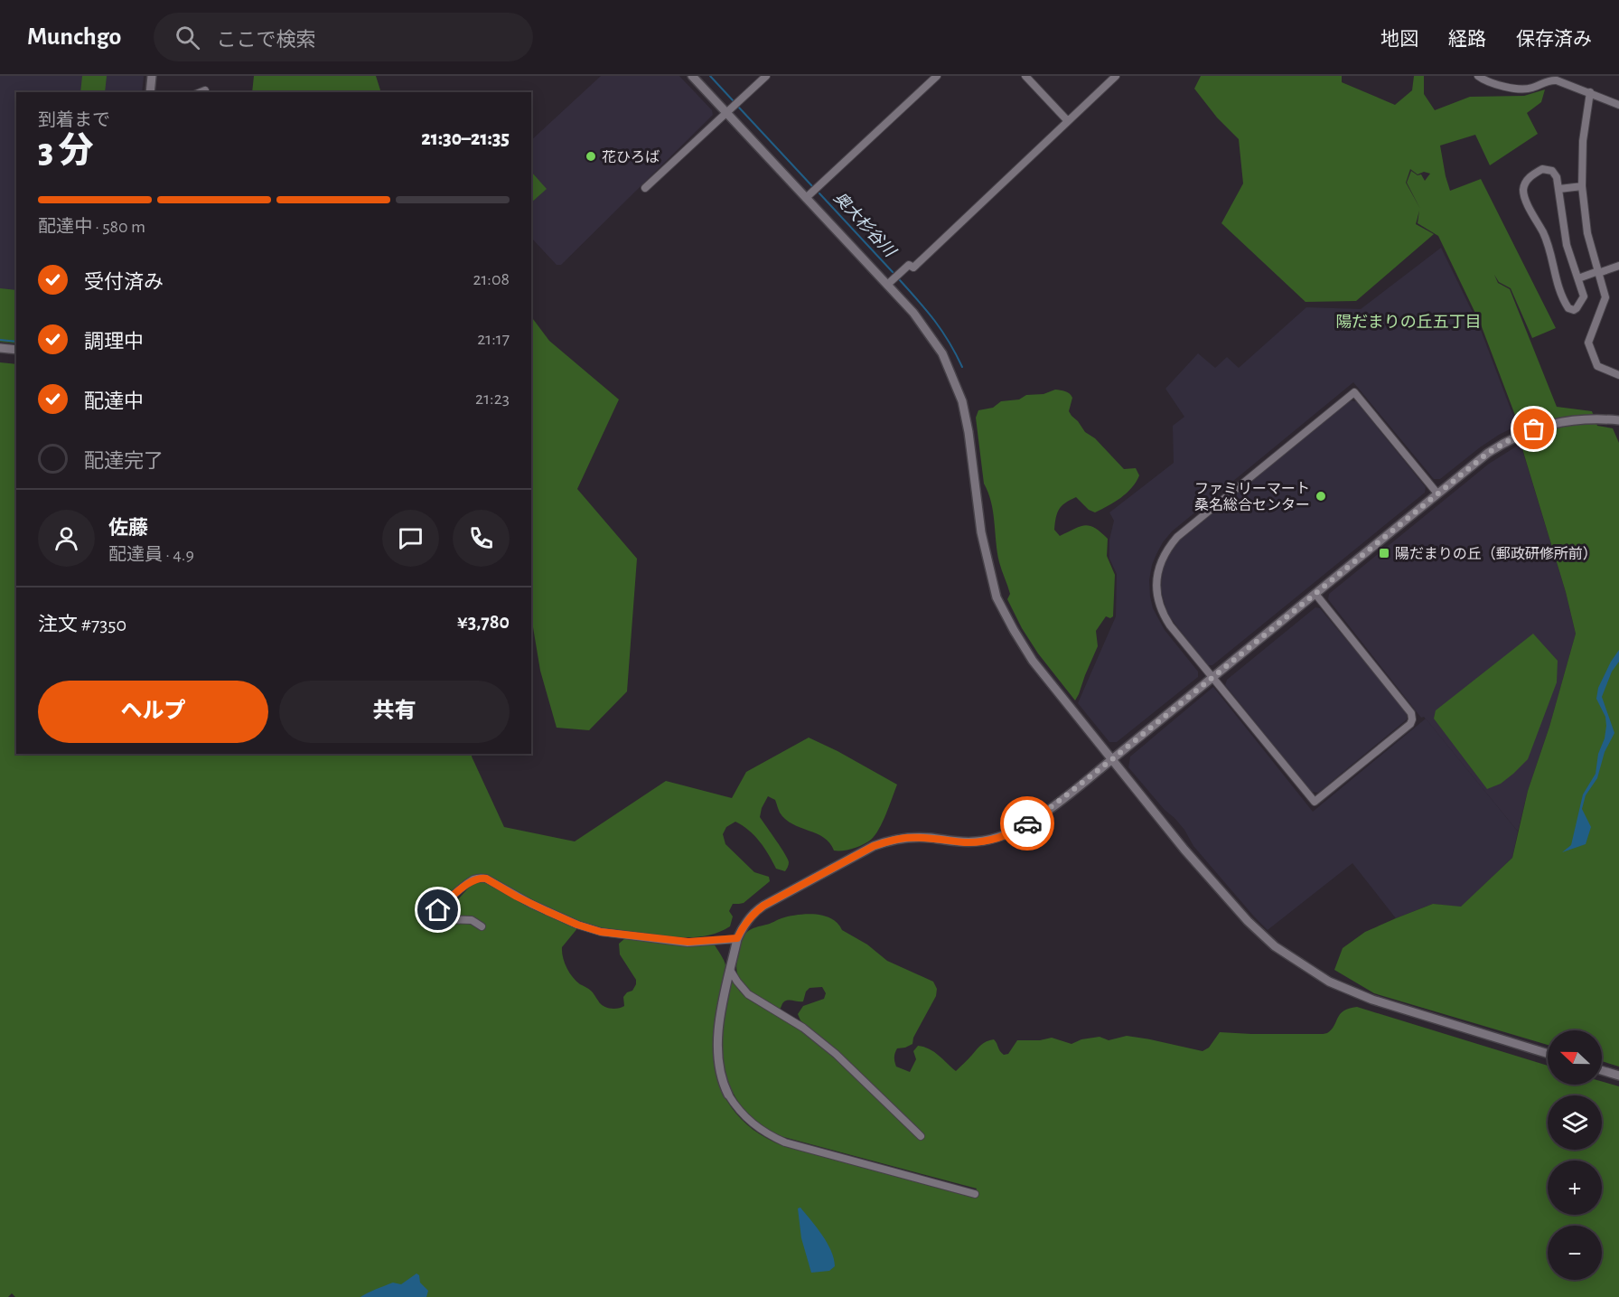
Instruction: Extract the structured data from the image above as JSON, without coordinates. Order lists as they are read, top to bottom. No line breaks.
{"districts":["陽だまりの丘五丁目"],"water":["奥大杉谷川"],"places":{"other":["花ひろば","ファミリーマート 桑名総合センター"],"transit":["陽だまりの丘（郵政研修所前）"]},"north":"left","page":{"header":"Munchgo","search":"ここで検索","nav":["地図","経路","保存済み"],"heading":["3 分","到着まで","21:30–21:35"],"panel":["佐藤","配達員 · 4.9","注文 #7350","¥3,780"],"bar":"配達中 · 580 m","list":[["受付済み","21:08"],["調理中","21:17"],["配達中","21:23"],"配達完了"],"buttons":["ヘルプ","共有"],"map_buttons":["+","−"]}}
